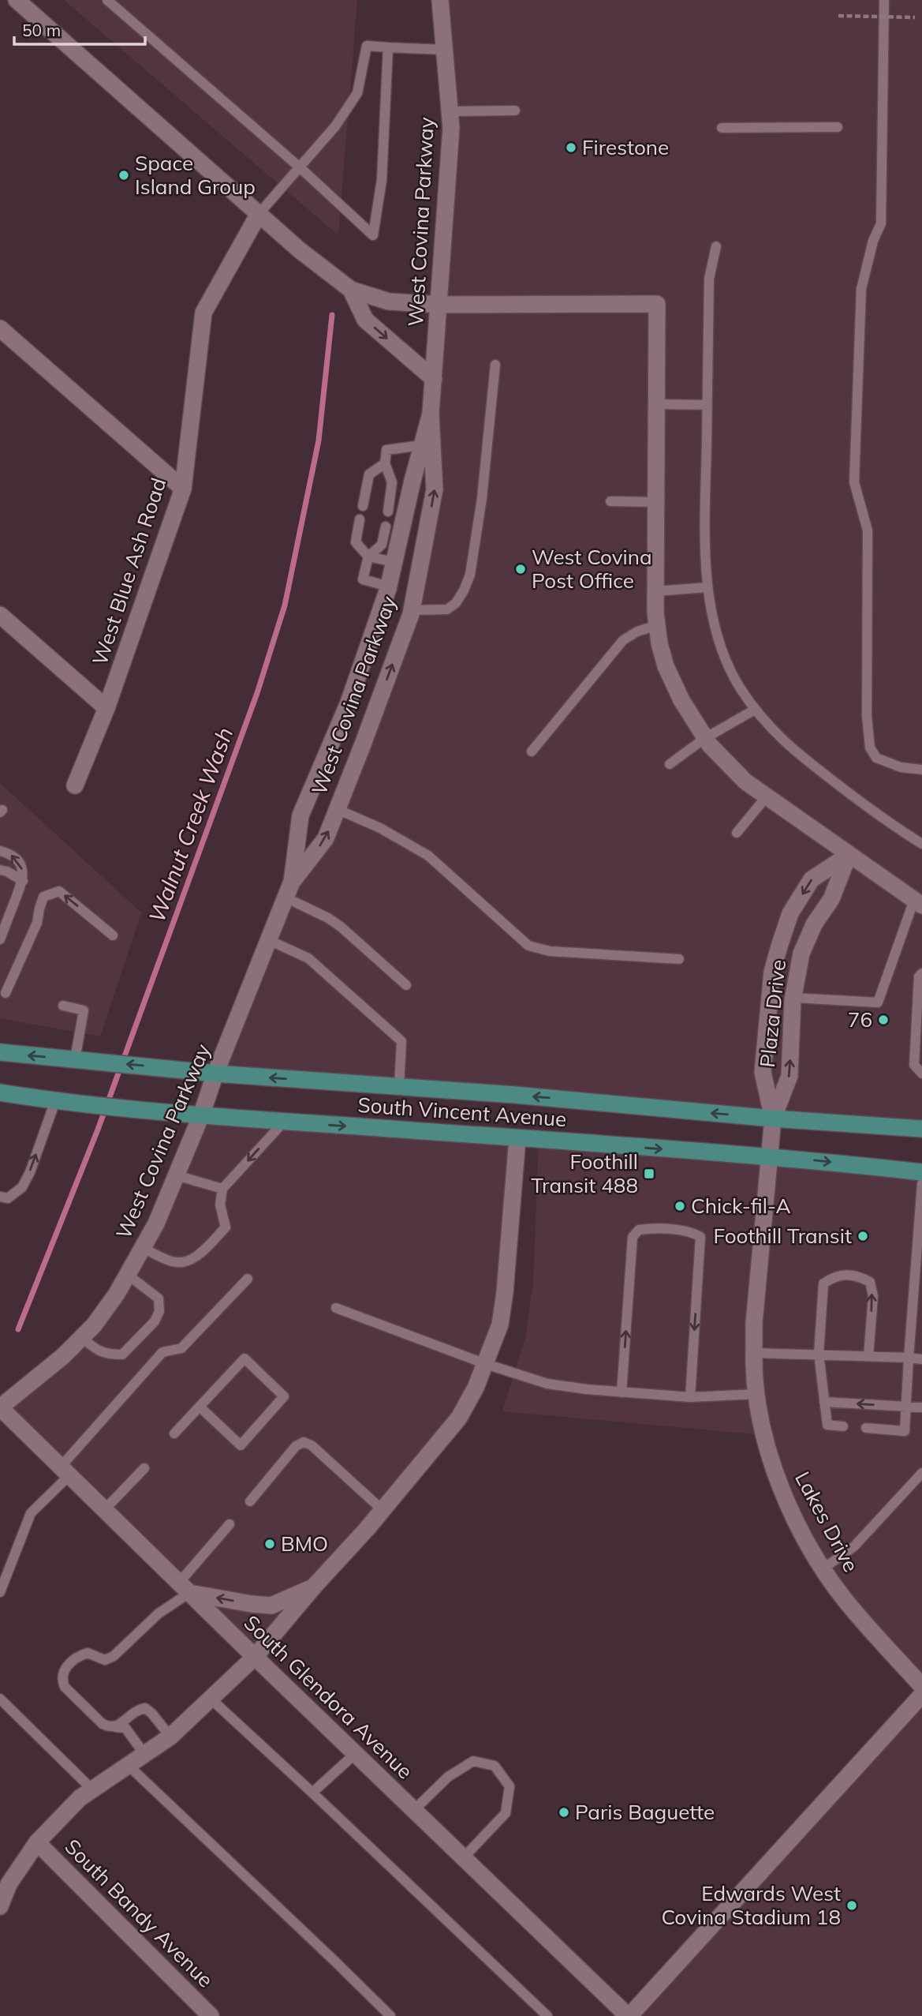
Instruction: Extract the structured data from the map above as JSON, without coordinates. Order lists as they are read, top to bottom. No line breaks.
{"streets":{"main road":["South Vincent Avenue"],"street":["West Covina Parkway","West Blue Ash Road","Plaza Drive","Lakes Drive","South Glendora Avenue","South Bandy Avenue"]},"crossings":[["West Covina Parkway","South Vincent Avenue"],["West Covina Parkway","South Glendora Avenue"],["Plaza Drive","South Vincent Avenue"],["Plaza Drive","Lakes Drive"],["South Vincent Avenue","Lakes Drive"]],"water":["Walnut Creek Wash"],"places":{"other":["Firestone","Space Island Group","West Covina Post Office","76","Chick-fil-A","Foothill Transit","BMO","Paris Baguette","Edwards West Covina Stadium 18"],"transit":["Foothill Transit 488"]},"scale_bar":"50 m"}
